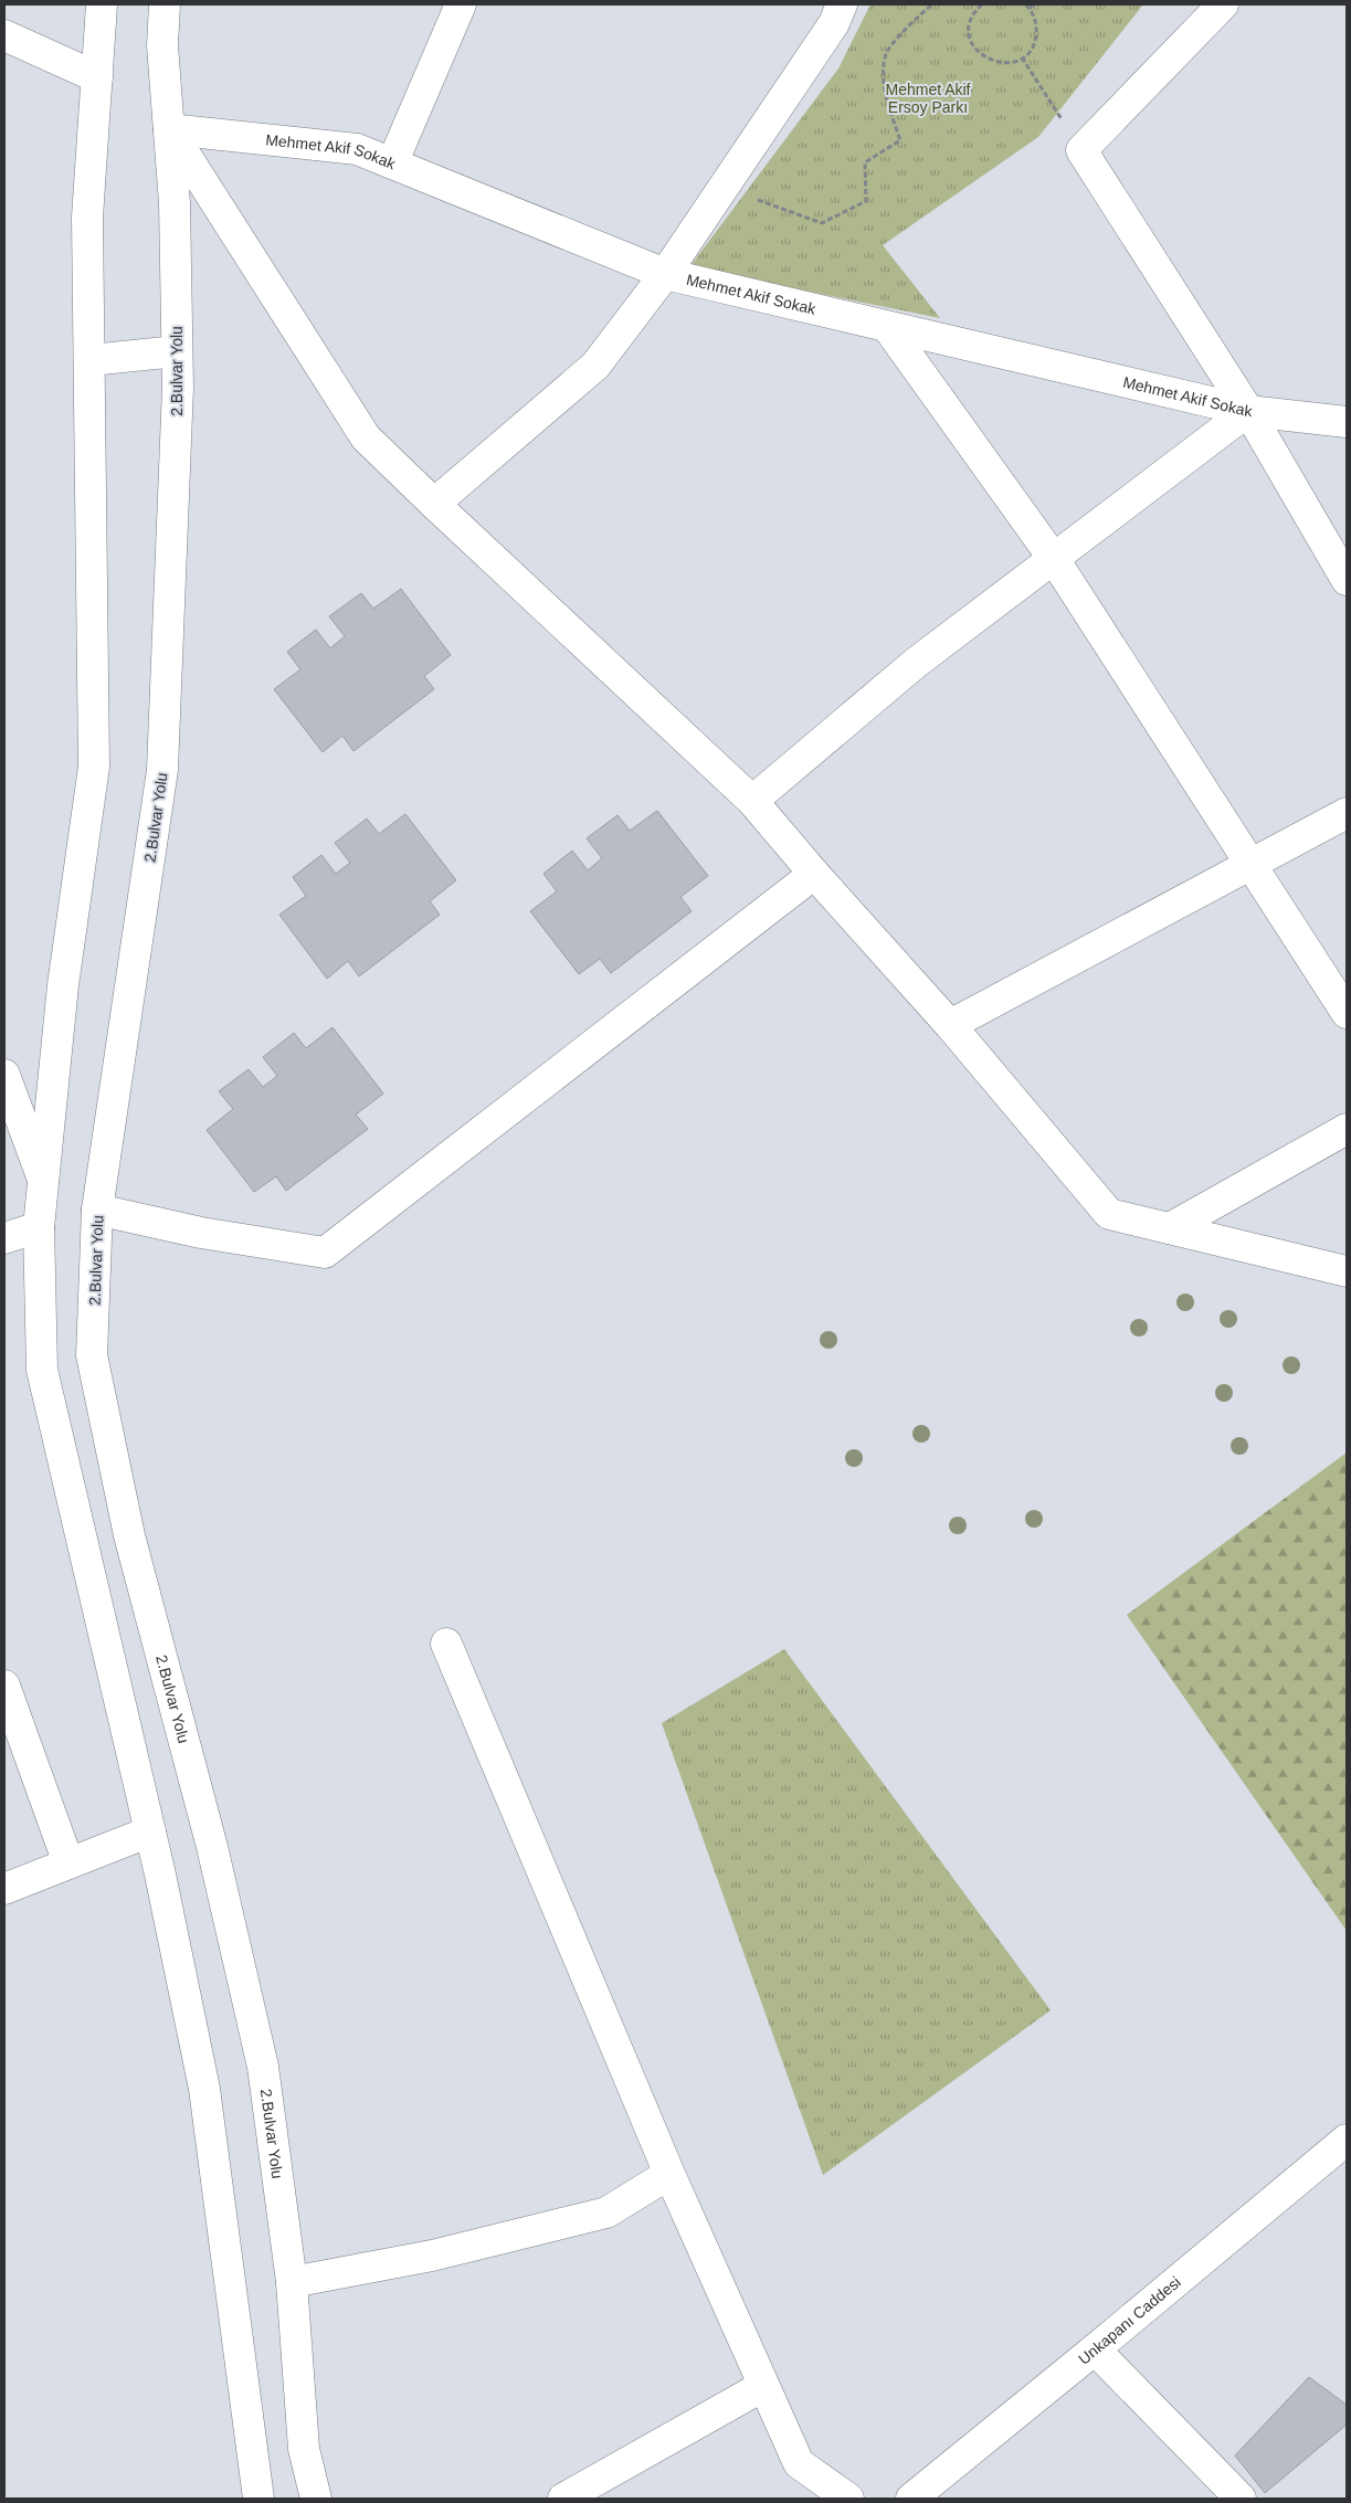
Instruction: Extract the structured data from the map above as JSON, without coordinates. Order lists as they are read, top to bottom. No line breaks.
{"streets":{"street":["Mehmet Akif Sokak","2.Bulvar Yolu","Unkapanı Caddesi"]},"crossings":[["Mehmet Akif Sokak","2.Bulvar Yolu"]],"parks":["Mehmet Akif Ersoy Parkı"]}
